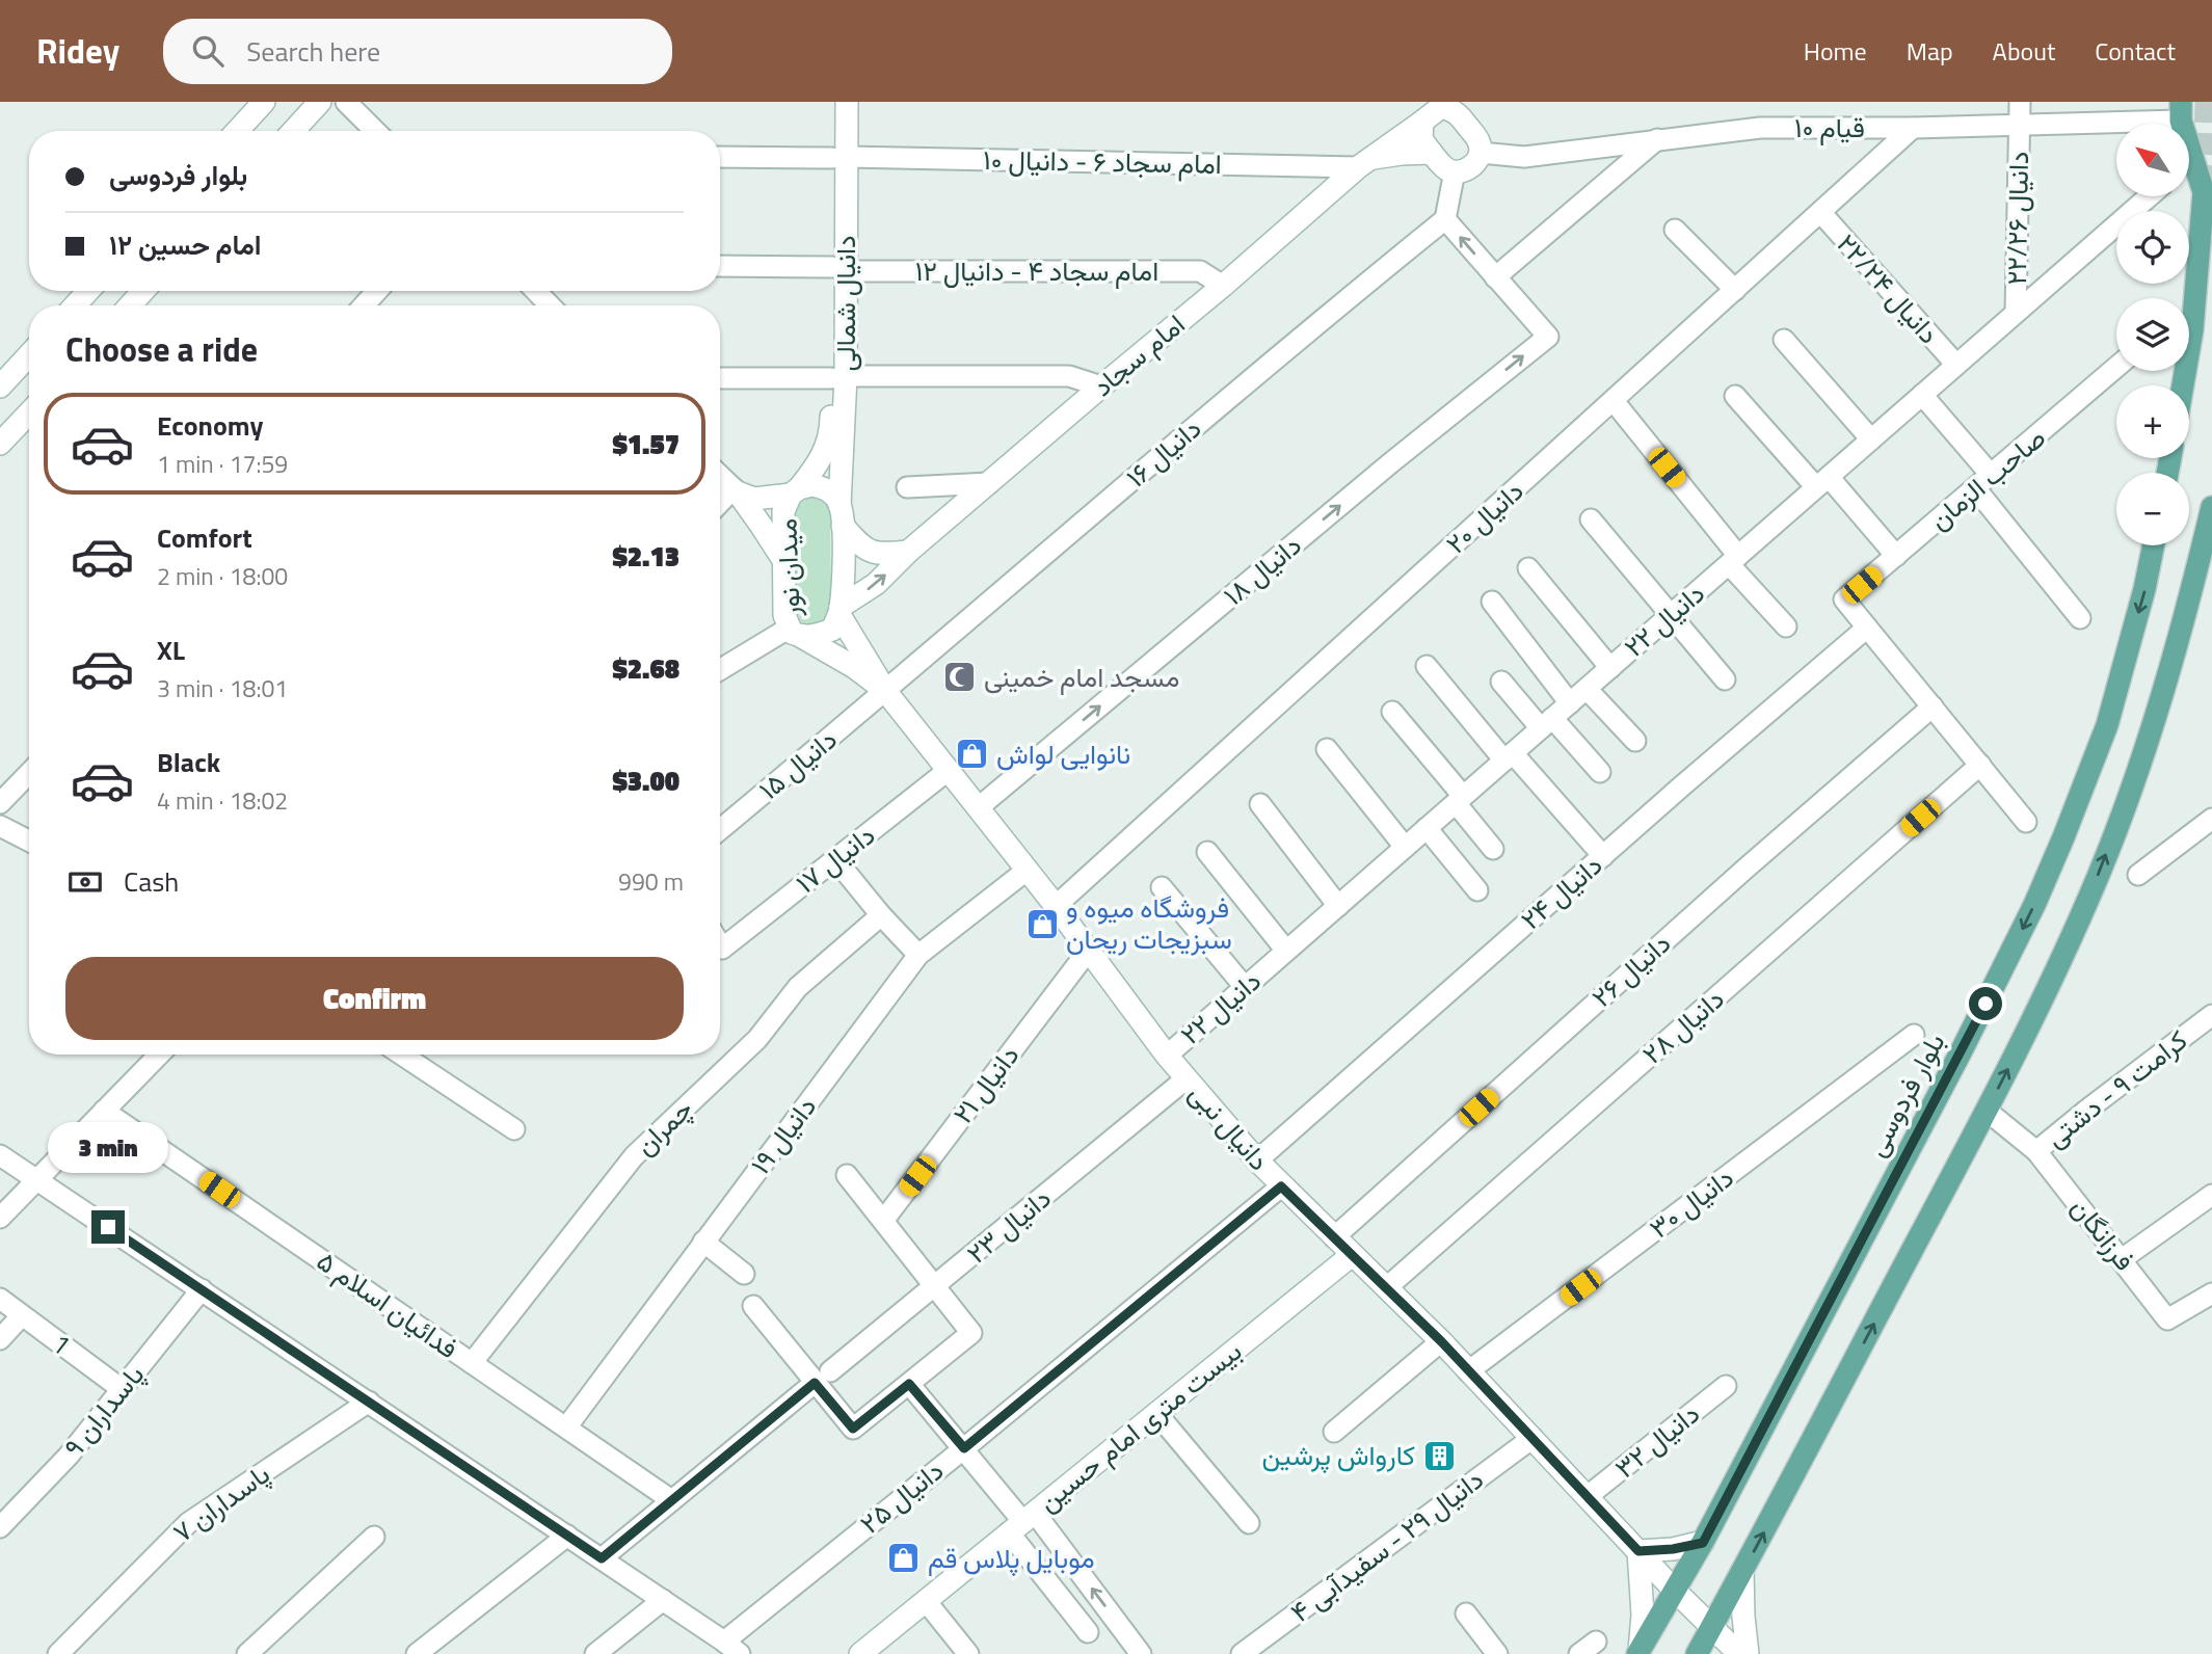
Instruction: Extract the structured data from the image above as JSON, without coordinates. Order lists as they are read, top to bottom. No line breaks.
{"streets":{"main road":["دانیال شمالی","امام سجاد","میدان نور","بلوار فردوسی","دانیال نبی","بیست متری امام حسین"],"street":["قیام ۱۰","امام سجاد ۶ - دانیال ۱۰","دانیال ۲۲/۲۶","امام سجاد ۴ - دانیال ۱۲","دانیال ۲۲/۲۴","دانیال ۱۶","صاحب الزمان","دانیال ۲۰","دانیال ۱۸","دانیال ۲۲","دانیال ۱۵","دانیال ۱۷","دانیال ۲۴","دانیال ۲۶","دانیال ۲۸","دانیال ۲۱","کرامت ۹ - دشتی","چمران","دانیال ۱۹","دانیال ۳۰","دانیال ۲۳","فرزانگان","فدائیان اسلام ۵","1","پاسداران ۹","دانیال ۳۲","دانیال ۲۵","پاسداران ۷","دانیال ۲۹ - سفیدآبی ۴"]},"crossings":[["قیام ۱۰","دانیال ۲۲/۲۶"],["قیام ۱۰","امام سجاد"],["قیام ۱۰","دانیال ۲۰"],["امام سجاد ۶ - دانیال ۱۰","دانیال شمالی"],["امام سجاد ۶ - دانیال ۱۰","امام سجاد"],["دانیال ۲۲/۲۶","دانیال ۲۲"],["امام سجاد ۴ - دانیال ۱۲","دانیال شمالی"],["امام سجاد ۴ - دانیال ۱۲","امام سجاد"],["دانیال ۲۲/۲۴","دانیال ۲۰"],["دانیال ۲۲/۲۴","دانیال ۲۲"],["دانیال شمالی","میدان نور"],["امام سجاد","میدان نور"],["امام سجاد","دانیال نبی"],["دانیال ۱۶","دانیال ۱۵"],["دانیال ۱۶","دانیال نبی"],["صاحب الزمان","دانیال ۲۴"],["دانیال ۲۰","دانیال نبی"],["میدان نور","دانیال نبی"],["دانیال ۱۸","دانیال نبی"],["دانیال ۲۲","دانیال نبی"],["دانیال ۱۵","دانیال نبی"],["دانیال ۱۷","دانیال نبی"],["دانیال ۲۴","دانیال نبی"],["دانیال ۲۶","دانیال نبی"],["دانیال ۲۸","دانیال نبی"],["دانیال ۲۱","دانیال نبی"],["کرامت ۹ - دشتی","فرزانگان"],["بلوار فردوسی","دانیال نبی"],["چمران","فدائیان اسلام ۵"],["دانیال نبی","دانیال ۱۹"],["دانیال نبی","دانیال ۳۰"],["دانیال نبی","دانیال ۲۳"],["دانیال نبی","بیست متری امام حسین"],["دانیال نبی","دانیال ۳۲"],["دانیال نبی","دانیال ۲۵"],["دانیال نبی","دانیال ۲۹ - سفیدآبی ۴"],["دانیال ۱۹","فدائیان اسلام ۵"],["دانیال ۲۳","فدائیان اسلام ۵"],["1","پاسداران ۹"]],"one_way":["دانیال ۱۸"],"places":{"mosque":["مسجد امام خمینی"],"shop":["نانوایی لواش","فروشگاه میوه و سبزیجات ریحان","موبایل پلاس قم"],"building":["کارواش پرشین"]},"north":"top left","page":{"header":"Ridey","search":"Search here","nav":["Home","Map","About","Contact"],"map_buttons":["+","−"],"banner":["بلوار فردوسی","امام حسین ۱۲"],"heading":"Choose a ride","list":[{"name":"Economy","note":"1 min · 17:59","value":"$1.57"},{"name":"Comfort","note":"2 min · 18:00","value":"$2.13"},{"name":"XL","note":"3 min · 18:01","value":"$2.68"},{"name":"Black","note":"4 min · 18:02","value":"$3.00"}],"pay":["Cash","990 m"],"buttons":"Confirm","bubble":"3 min"}}
